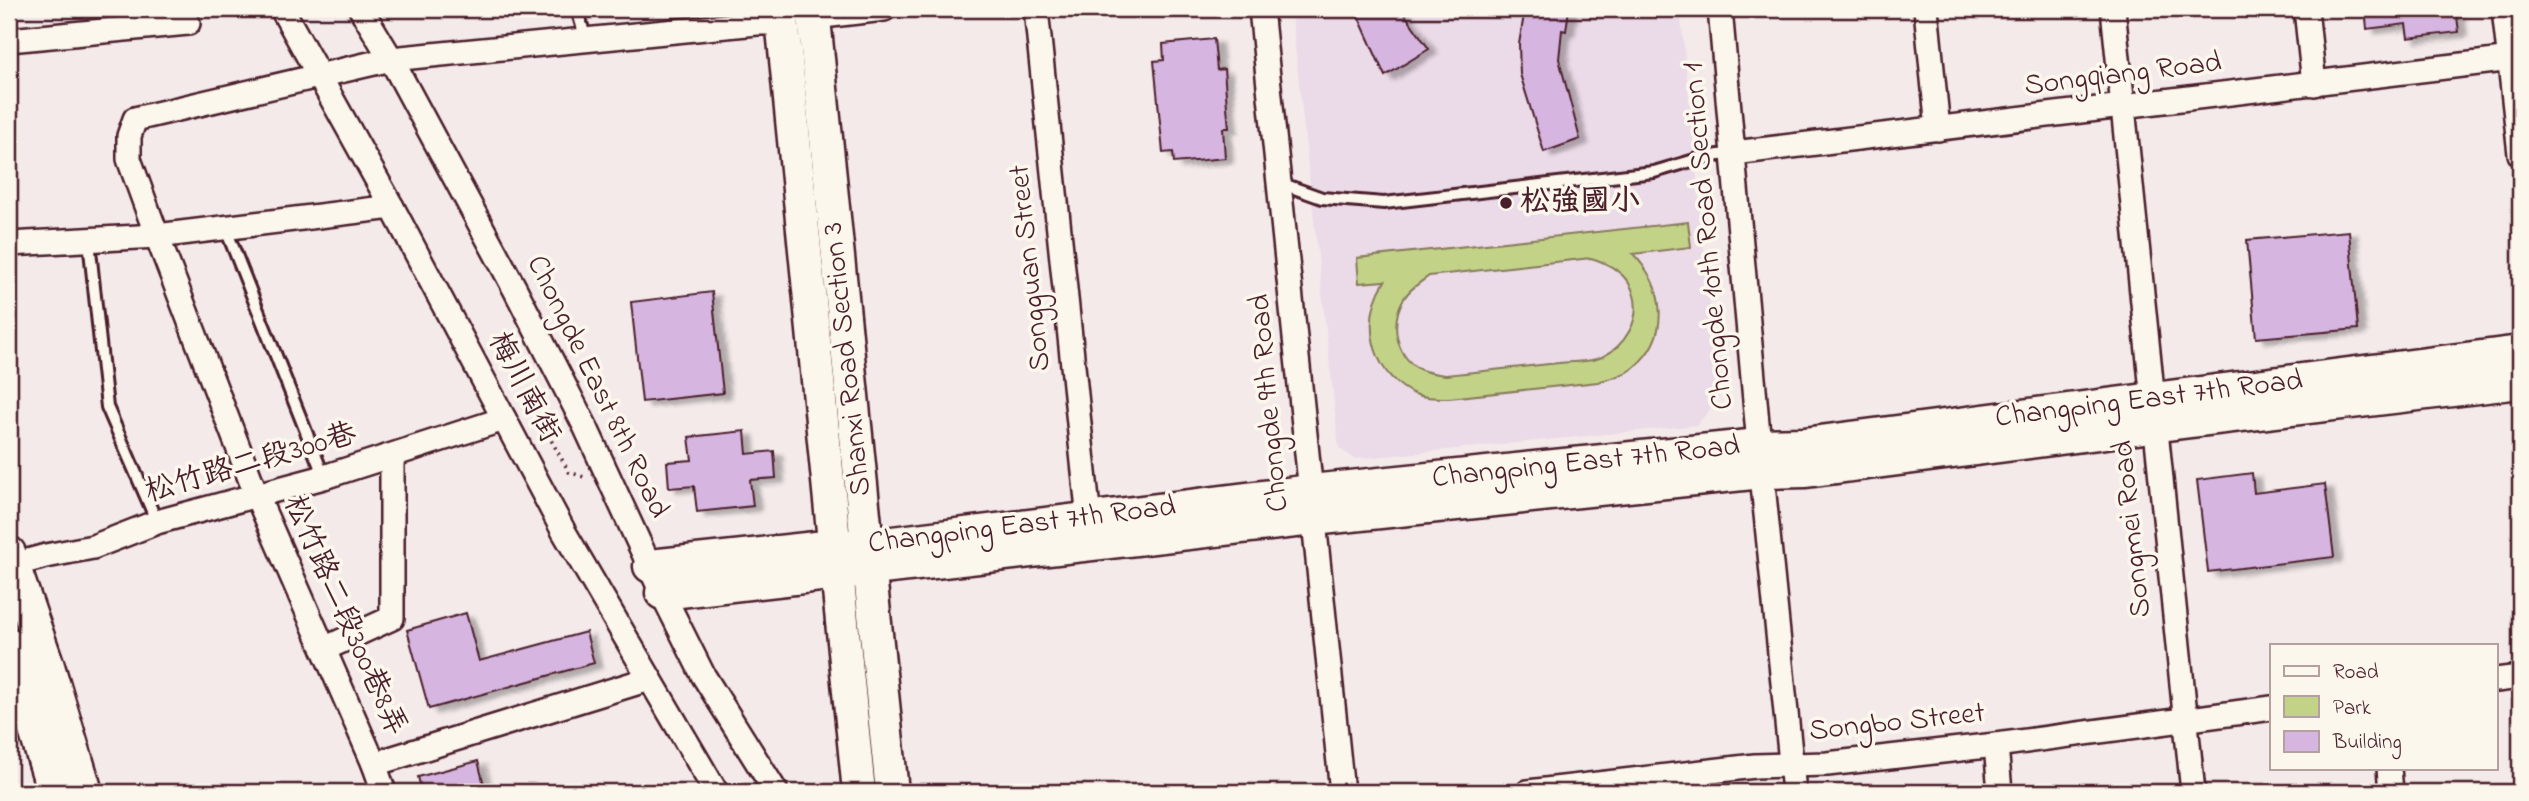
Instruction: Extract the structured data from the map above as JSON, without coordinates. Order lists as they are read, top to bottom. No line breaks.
{"streets":{"street":["Songqiang Road","Chongde 10th Road Section 1","Songguan Street","Shanxi Road Section 3","Chongde East 8th Road","梅川南街","Changping East 7th Road","Chongde 9th Road","松竹路二段300巷","Songmei Road","松竹路二段300巷8弄","Songbo Street"]},"crossings":[["Songqiang Road","Chongde 10th Road Section 1"],["Songqiang Road","Songmei Road"],["Chongde 10th Road Section 1","Changping East 7th Road"],["Chongde 10th Road Section 1","Songbo Street"],["Songguan Street","Changping East 7th Road"],["Shanxi Road Section 3","Changping East 7th Road"],["Chongde East 8th Road","Changping East 7th Road"],["梅川南街","松竹路二段300巷"],["梅川南街","松竹路二段300巷8弄"],["Changping East 7th Road","Chongde 9th Road"],["Changping East 7th Road","Songmei Road"],["松竹路二段300巷","松竹路二段300巷8弄"],["Songmei Road","Songbo Street"]],"places":["松強國小"],"legend":["Road","Park","Building"]}
